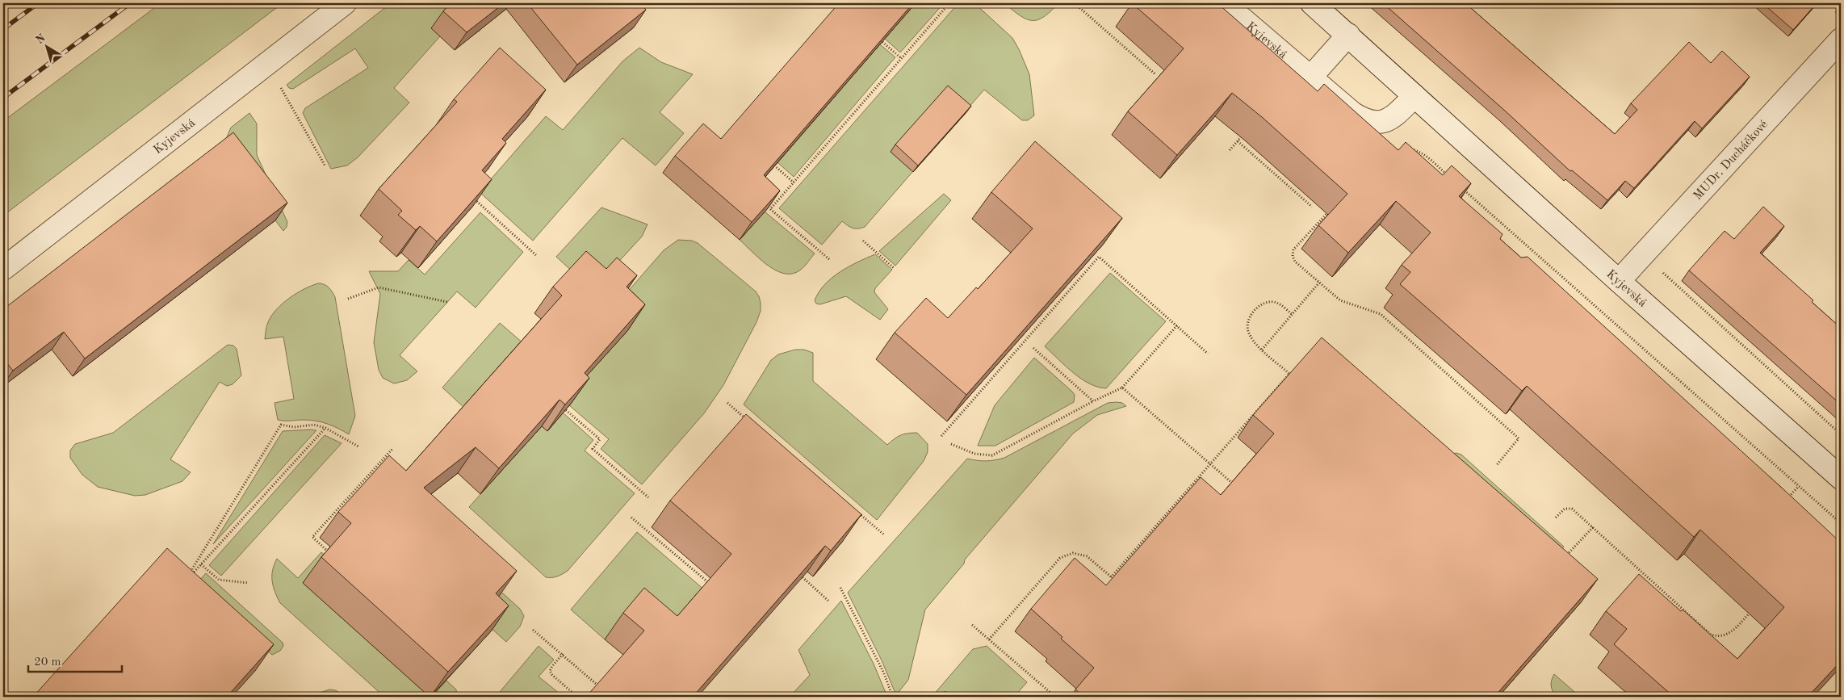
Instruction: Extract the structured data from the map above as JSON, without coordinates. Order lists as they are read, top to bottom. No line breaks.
{"streets":{"street":["Kyjevská","MUDr. Ducháčkové"]},"crossings":[["Kyjevská","MUDr. Ducháčkové"]],"scale_bar":"20 m","north":"top left"}
